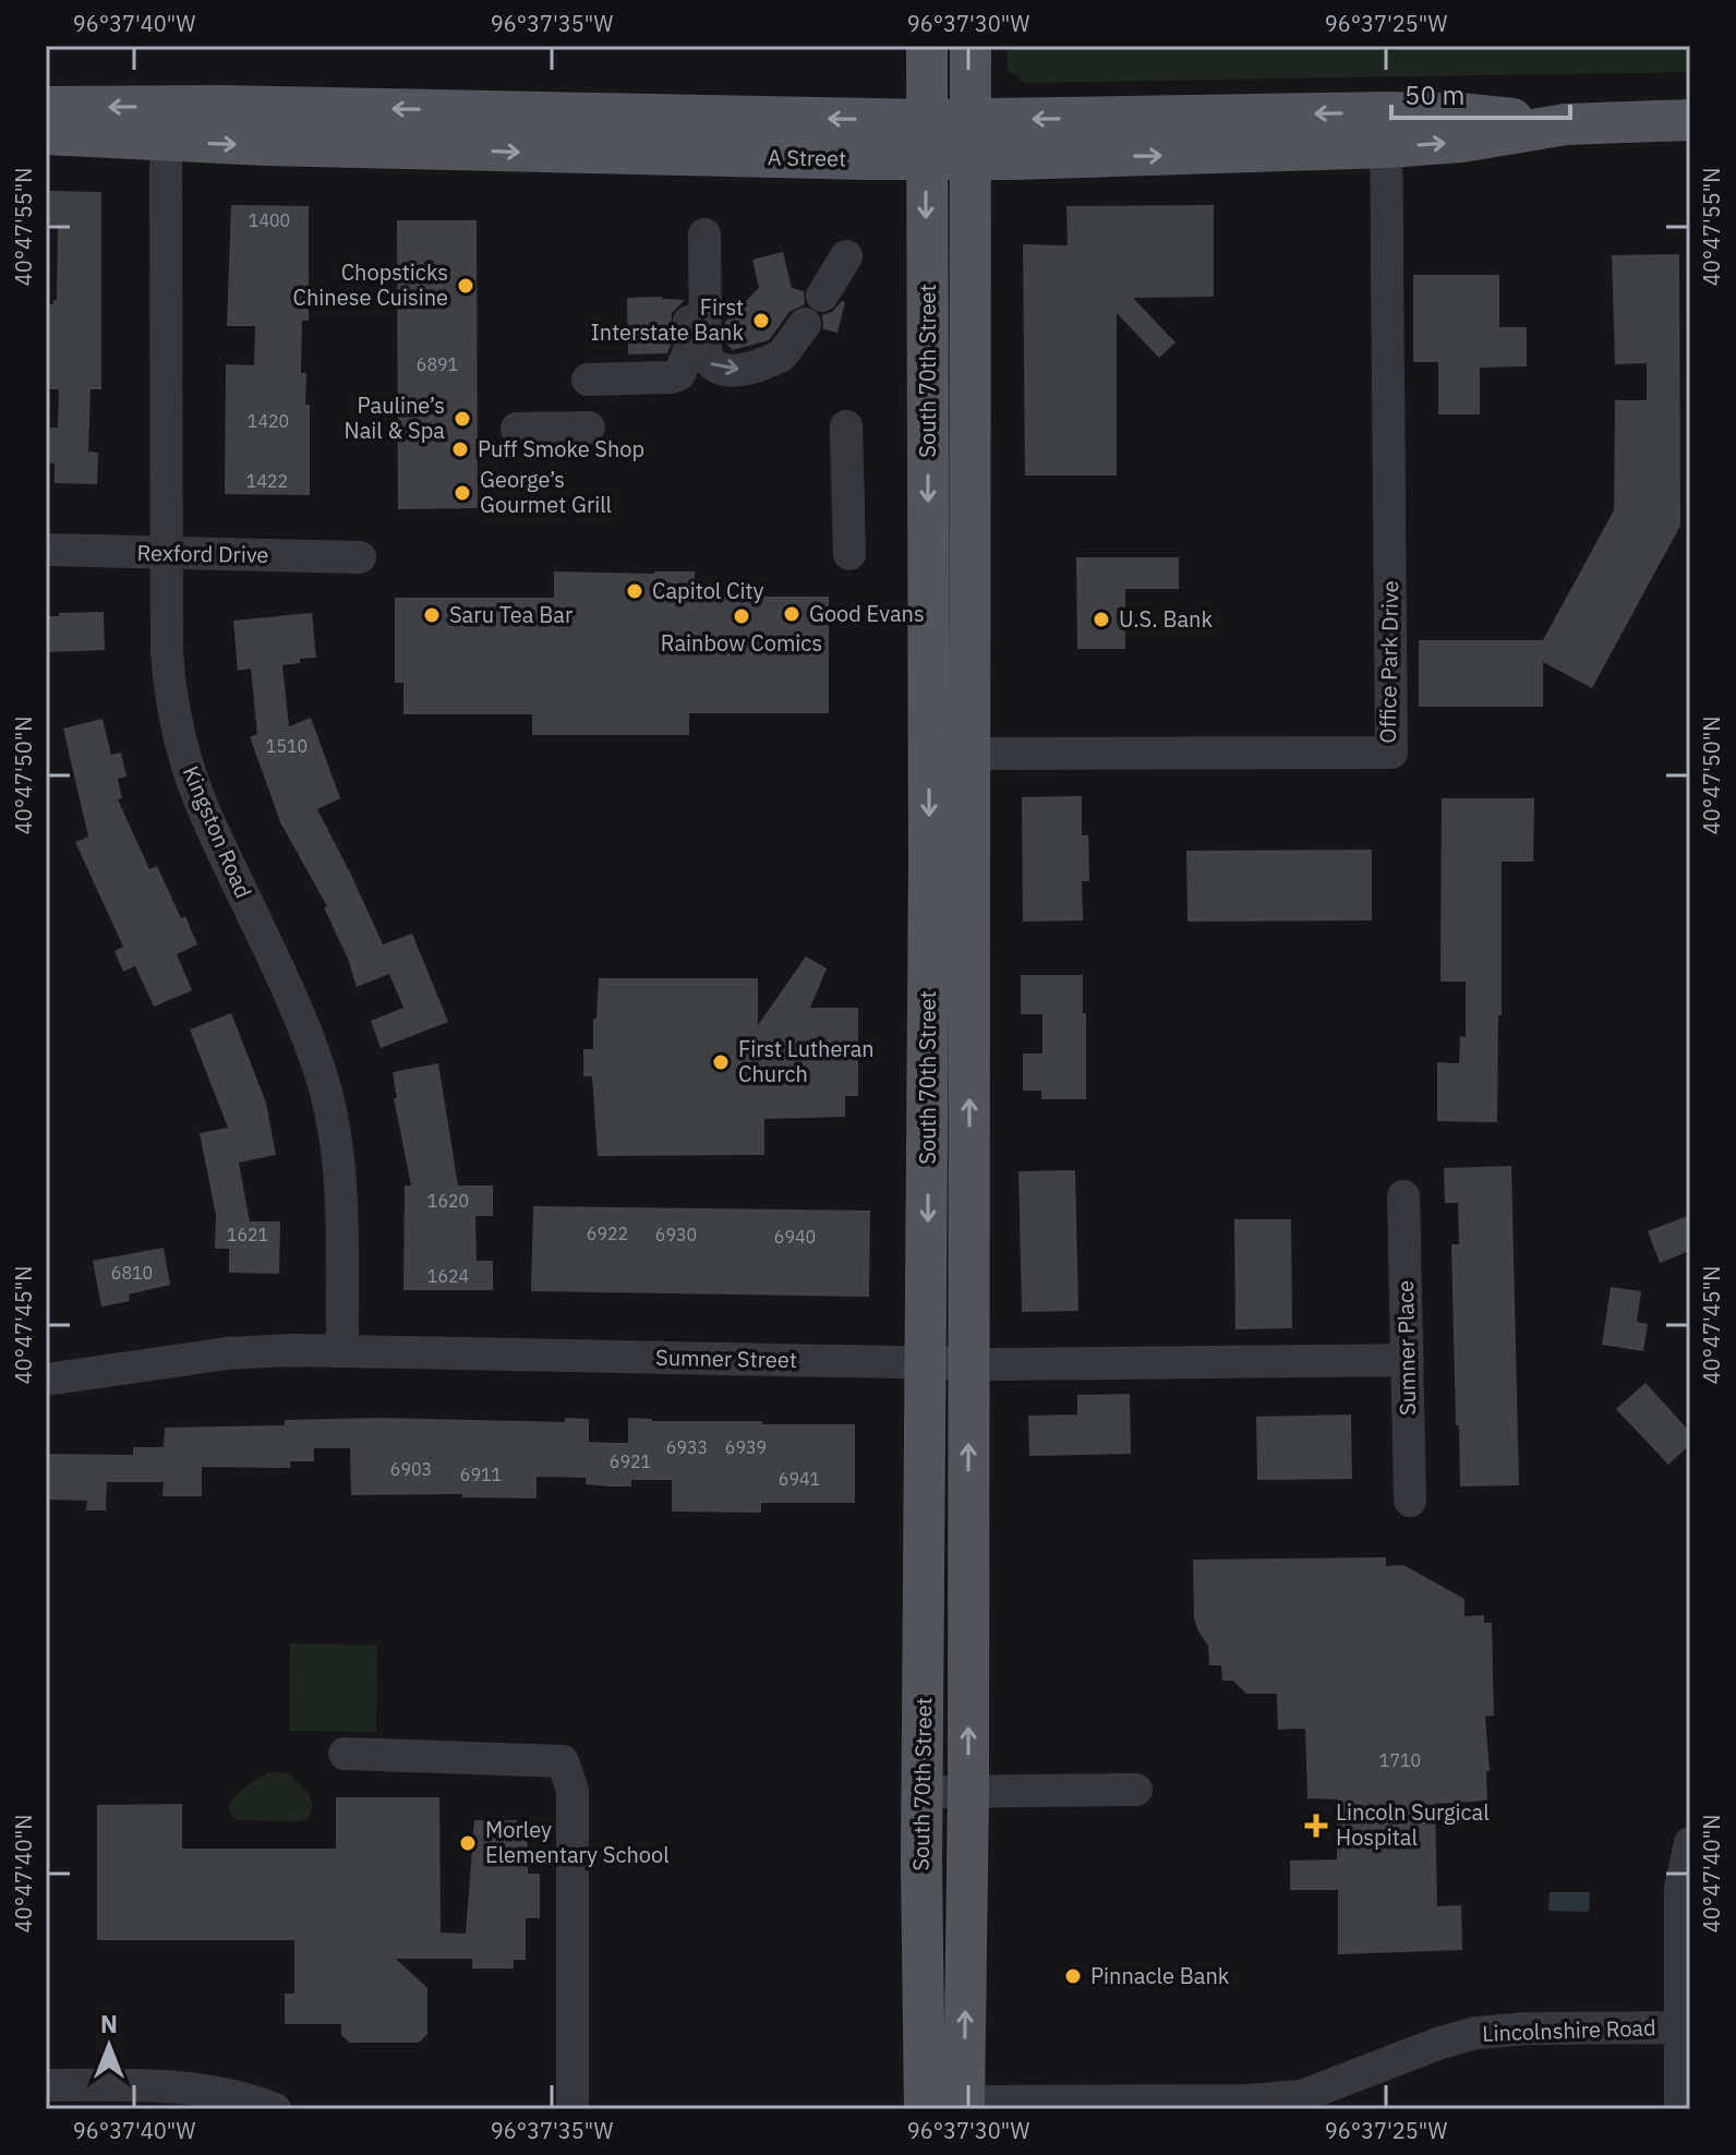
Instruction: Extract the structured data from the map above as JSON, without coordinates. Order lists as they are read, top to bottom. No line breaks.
{"streets":{"main road":["A Street","South 70th Street"],"street":["Rexford Drive","Office Park Drive","Kingston Road","Sumner Place","Sumner Street","Lincolnshire Road"]},"crossings":[["A Street","South 70th Street"],["A Street","Office Park Drive"],["A Street","Kingston Road"],["South 70th Street","Office Park Drive"],["South 70th Street","Sumner Street"],["South 70th Street","Lincolnshire Road"],["Rexford Drive","Kingston Road"],["Kingston Road","Sumner Street"],["Sumner Place","Sumner Street"]],"places":{"other":["Chopsticks Chinese Cuisine","First Interstate Bank","Pauline’s Nail & Spa","Puff Smoke Shop","George’s Gourmet Grill","Capitol City","Good Evans","Saru Tea Bar","Rainbow Comics","U.S. Bank","First Lutheran Church","Morley Elementary School","Pinnacle Bank"],"health":["Lincoln Surgical Hospital"]},"house_numbers":["1400","6891","1420","1422","1510","1620","6922","1621","6930","6940","6810","1624","6933","6939","6921","6903","6911","6941","1710"],"scale_bar":"50 m","north":"top","coordinates":["96°37'40\"W","96°37'35\"W","96°37'30\"W","96°37'25\"W","40°47'55\"N","40°47'50\"N","40°47'45\"N","40°47'40\"N"]}
